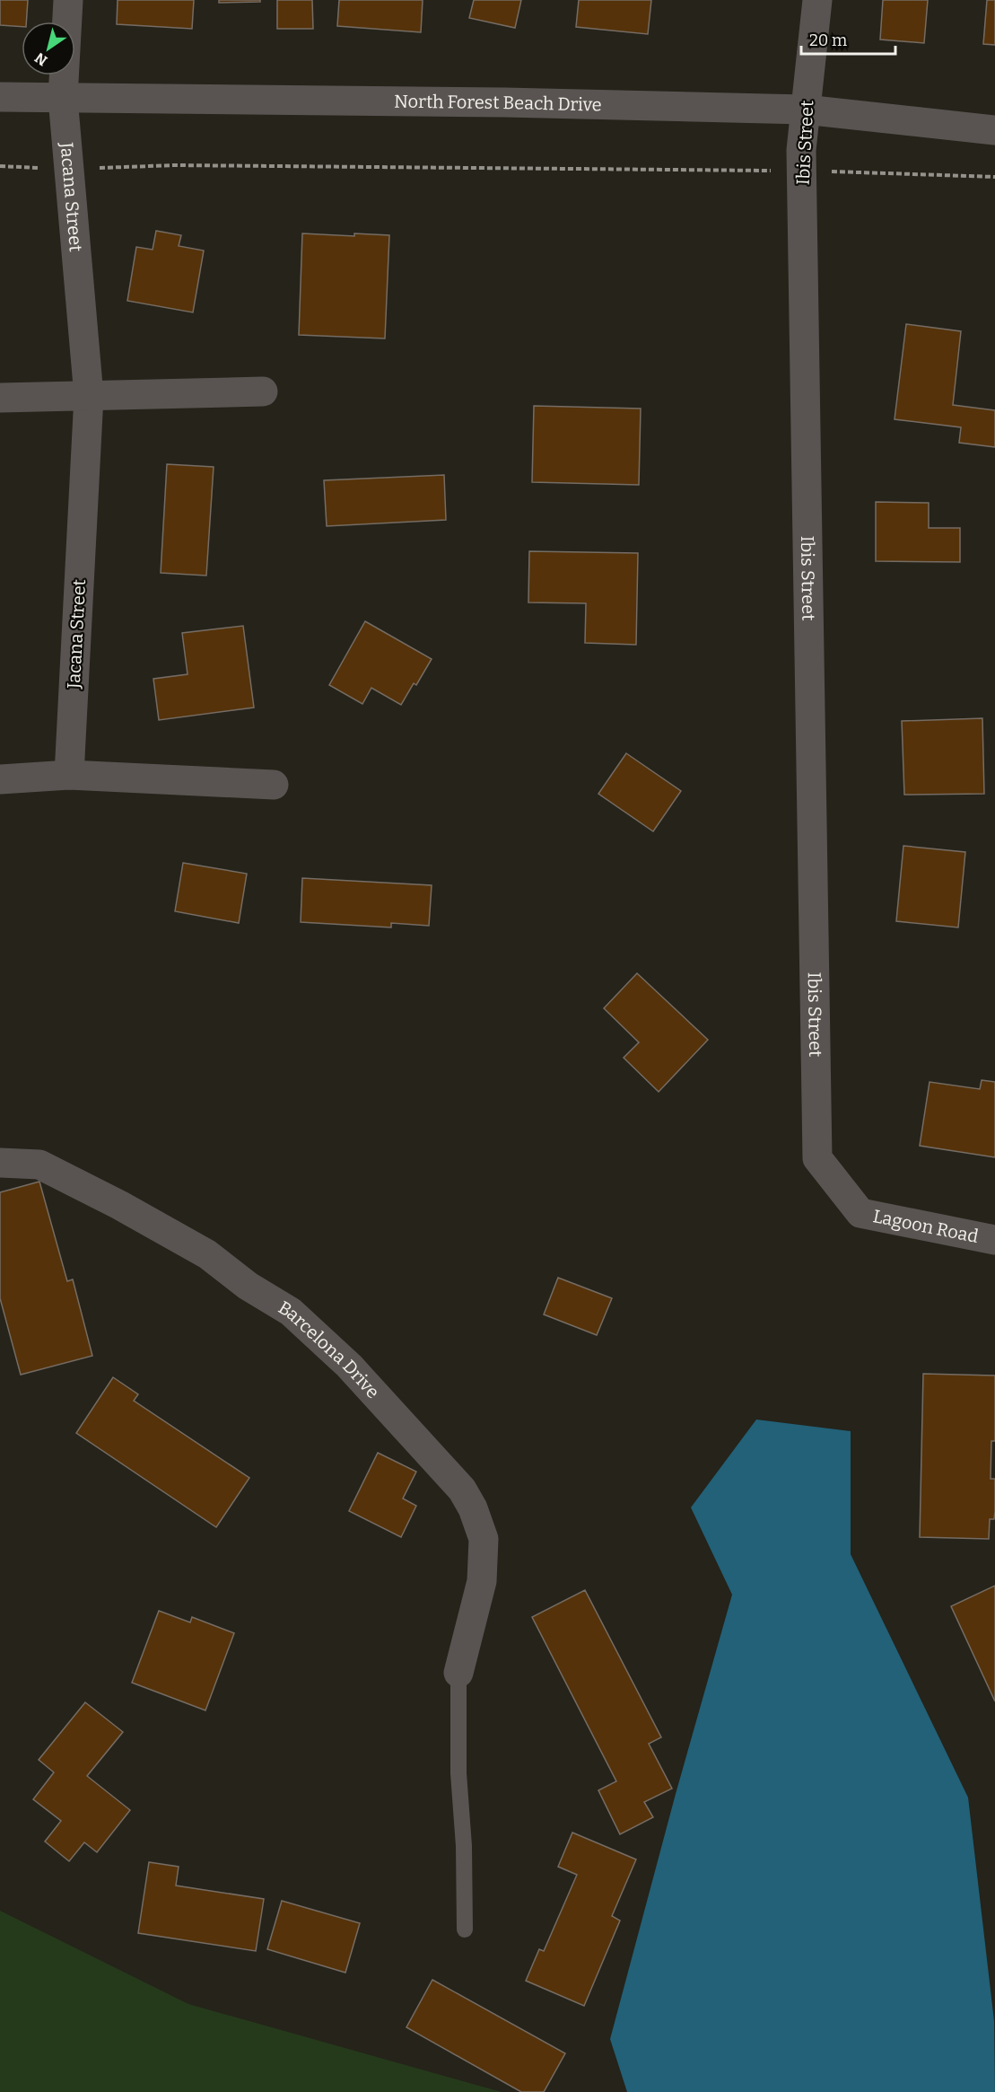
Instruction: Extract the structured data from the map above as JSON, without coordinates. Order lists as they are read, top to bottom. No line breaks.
{"streets":{"street":["North Forest Beach Drive","Ibis Street","Jacana Street","Lagoon Road","Barcelona Drive"]},"crossings":[["North Forest Beach Drive","Ibis Street"],["North Forest Beach Drive","Jacana Street"],["Ibis Street","Lagoon Road"]],"scale_bar":"20 m","north":"bottom left"}
